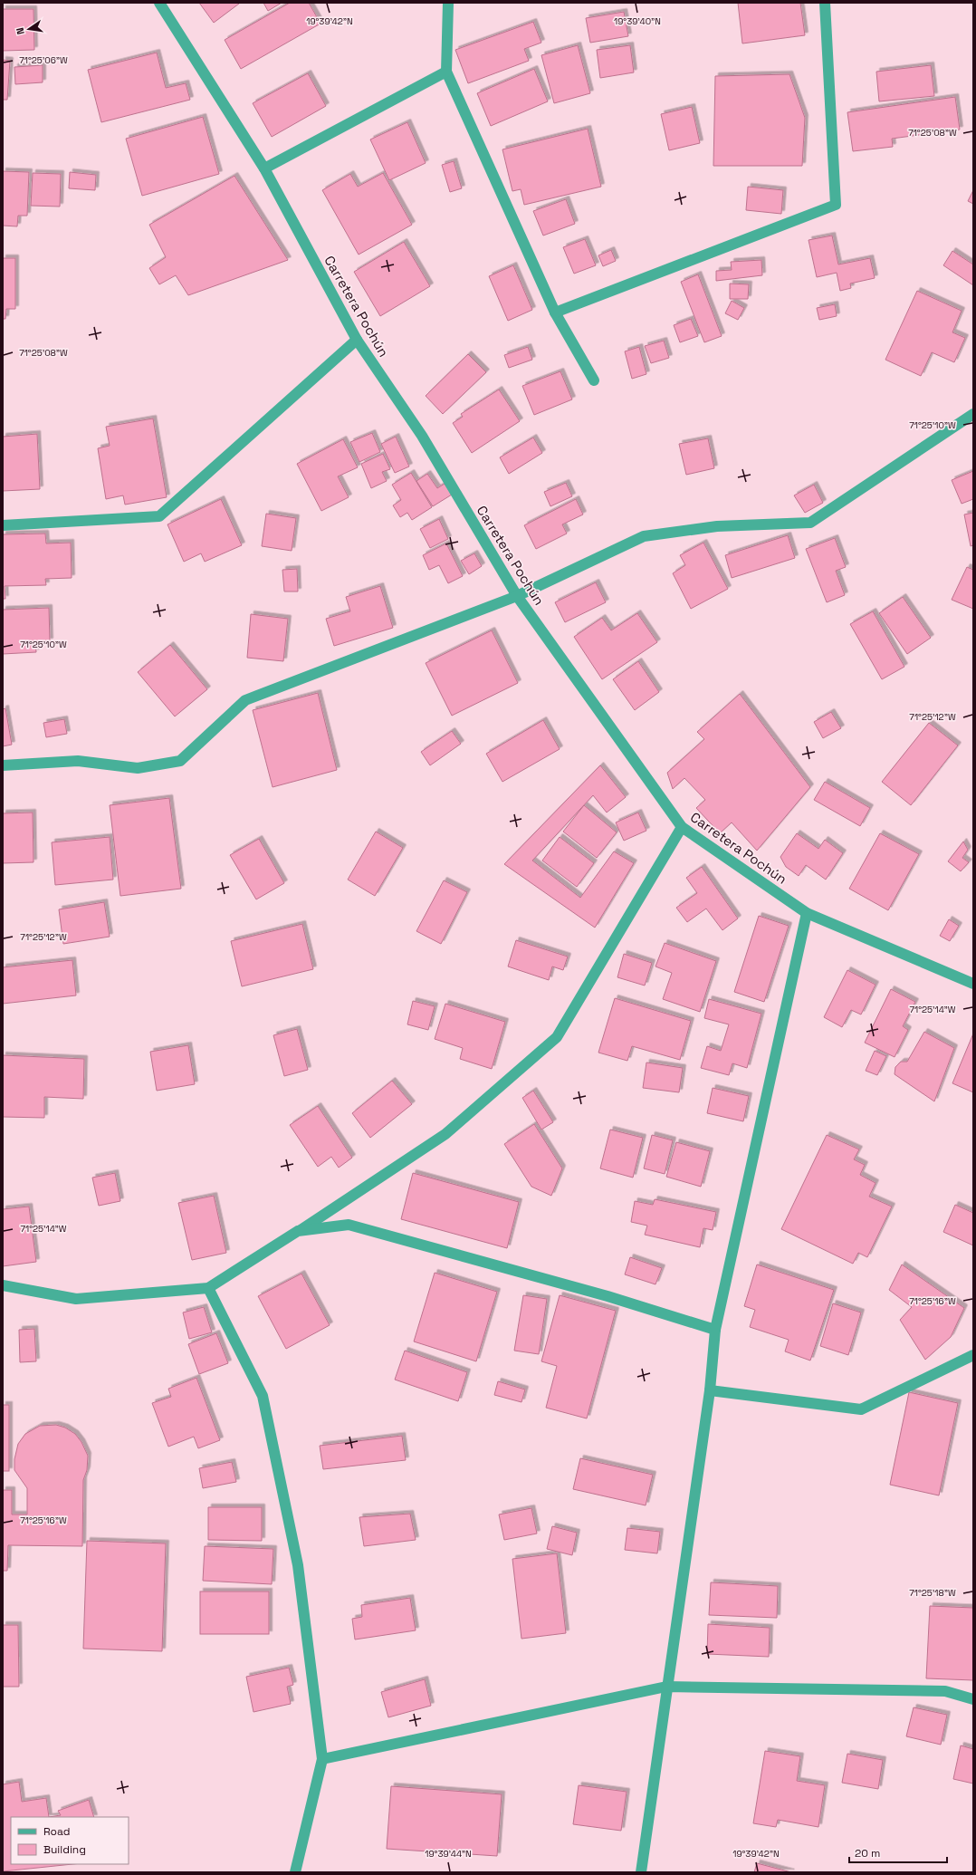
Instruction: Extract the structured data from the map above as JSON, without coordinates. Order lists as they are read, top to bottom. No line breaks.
{"streets":{"street":["Carretera Pochún"]},"legend":["Road","Building"],"scale_bar":"20 m","north":"left","coordinates":["19°39'42\"N","19°39'40\"N","71°25'06\"W","71°25'08\"W","71°25'10\"W","71°25'12\"W","71°25'14\"W","71°25'16\"W","71°25'18\"W","19°39'44\"N"]}
